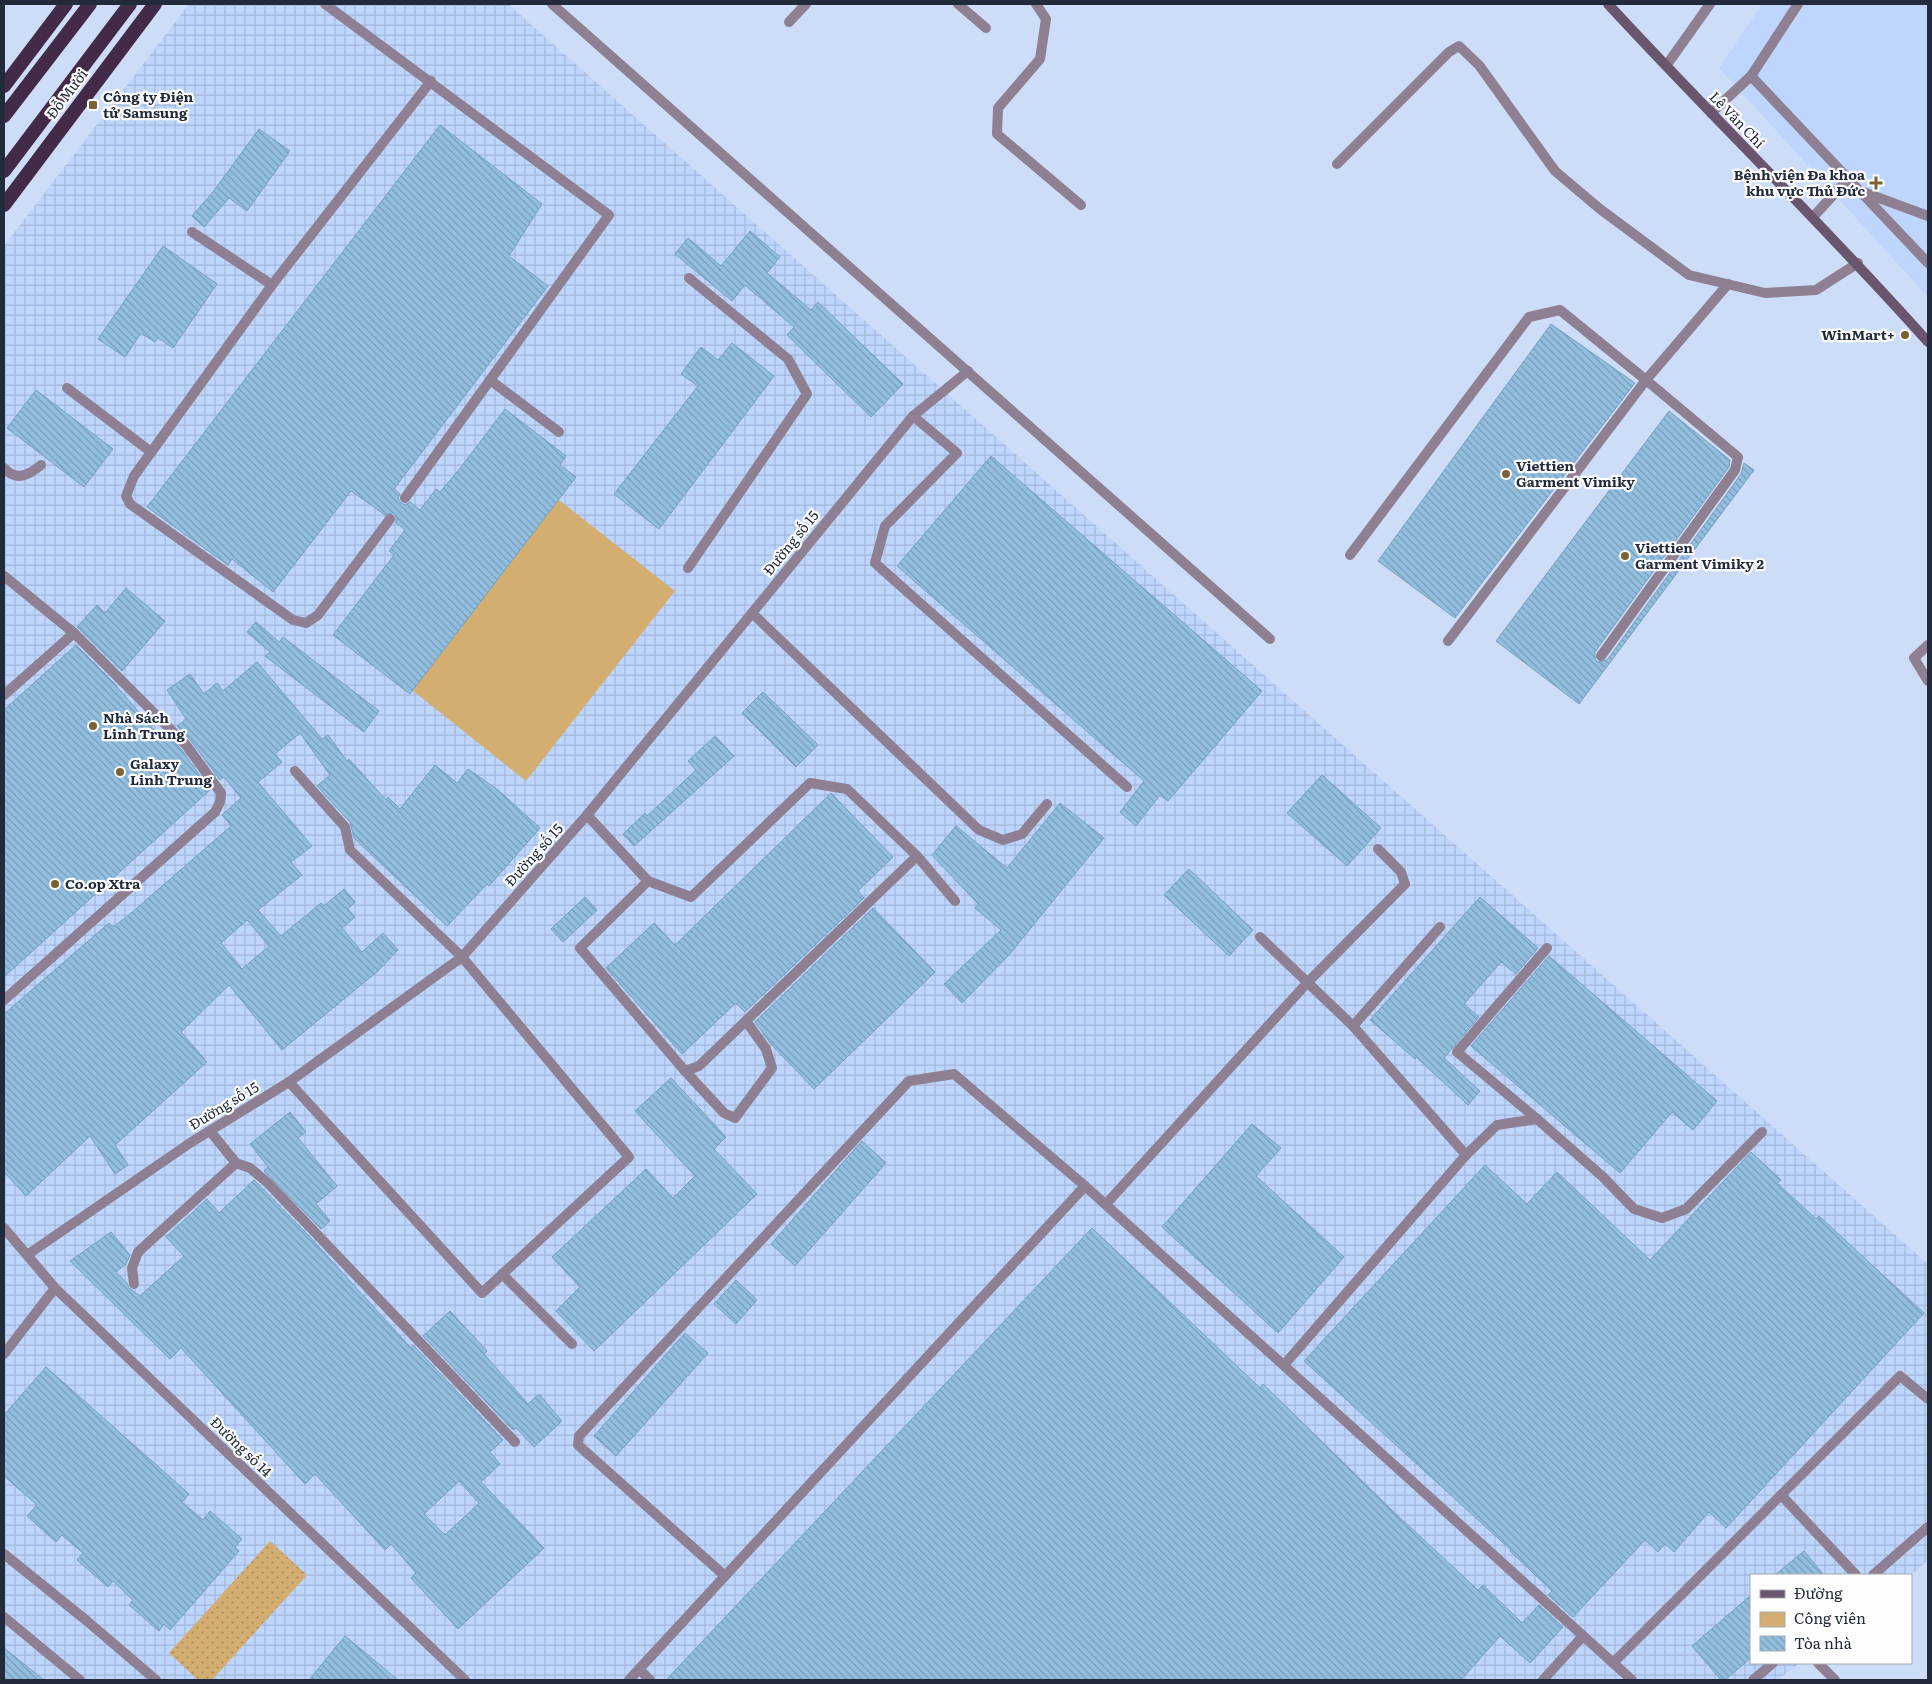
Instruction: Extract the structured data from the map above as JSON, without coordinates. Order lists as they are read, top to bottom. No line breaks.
{"streets":{"highway":["Đỗ Mười"],"main road":["Lê Văn Chí"],"street":["Đường số 15","Đường số 14"]},"crossings":[["Đường số 15","Đường số 14"]],"places":{"transit":["Công ty Điện tử Samsung"],"health":["Bệnh viện Đa khoa khu vực Thủ Đức"],"other":["WinMart+","Viettien Garment Vimiky","Viettien Garment Vimiky 2","Nhà Sách Linh Trung","Galaxy Linh Trung","Co.op Xtra"]},"legend":["Đường","Công viên","Tòa nhà"]}
